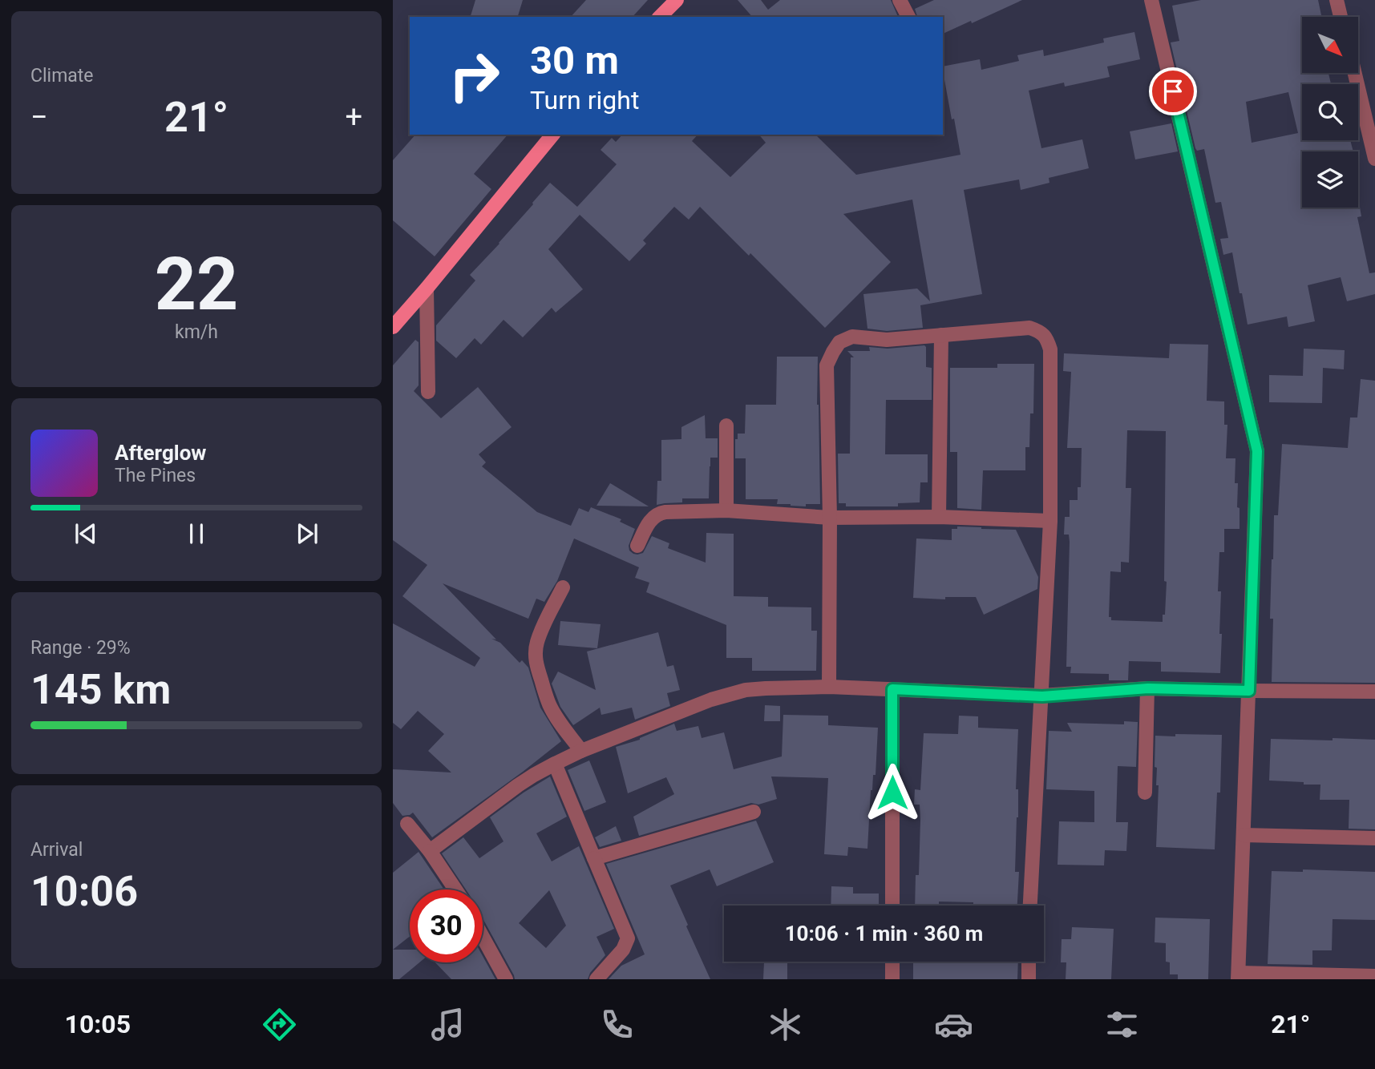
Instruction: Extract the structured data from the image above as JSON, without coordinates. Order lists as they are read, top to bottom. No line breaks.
{"north":"bottom right","page":{"tile":["Climate",["22","km/h"],["Range · 29%","145 km"],["Arrival","10:06"]],"turn":["30 m","Turn right"],"heat":["−","21°","+"],"song":["Afterglow","The Pines"],"limit":"30","trip":"10:06 · 1 min · 360 m","tabs":["10:05","21°"]}}
